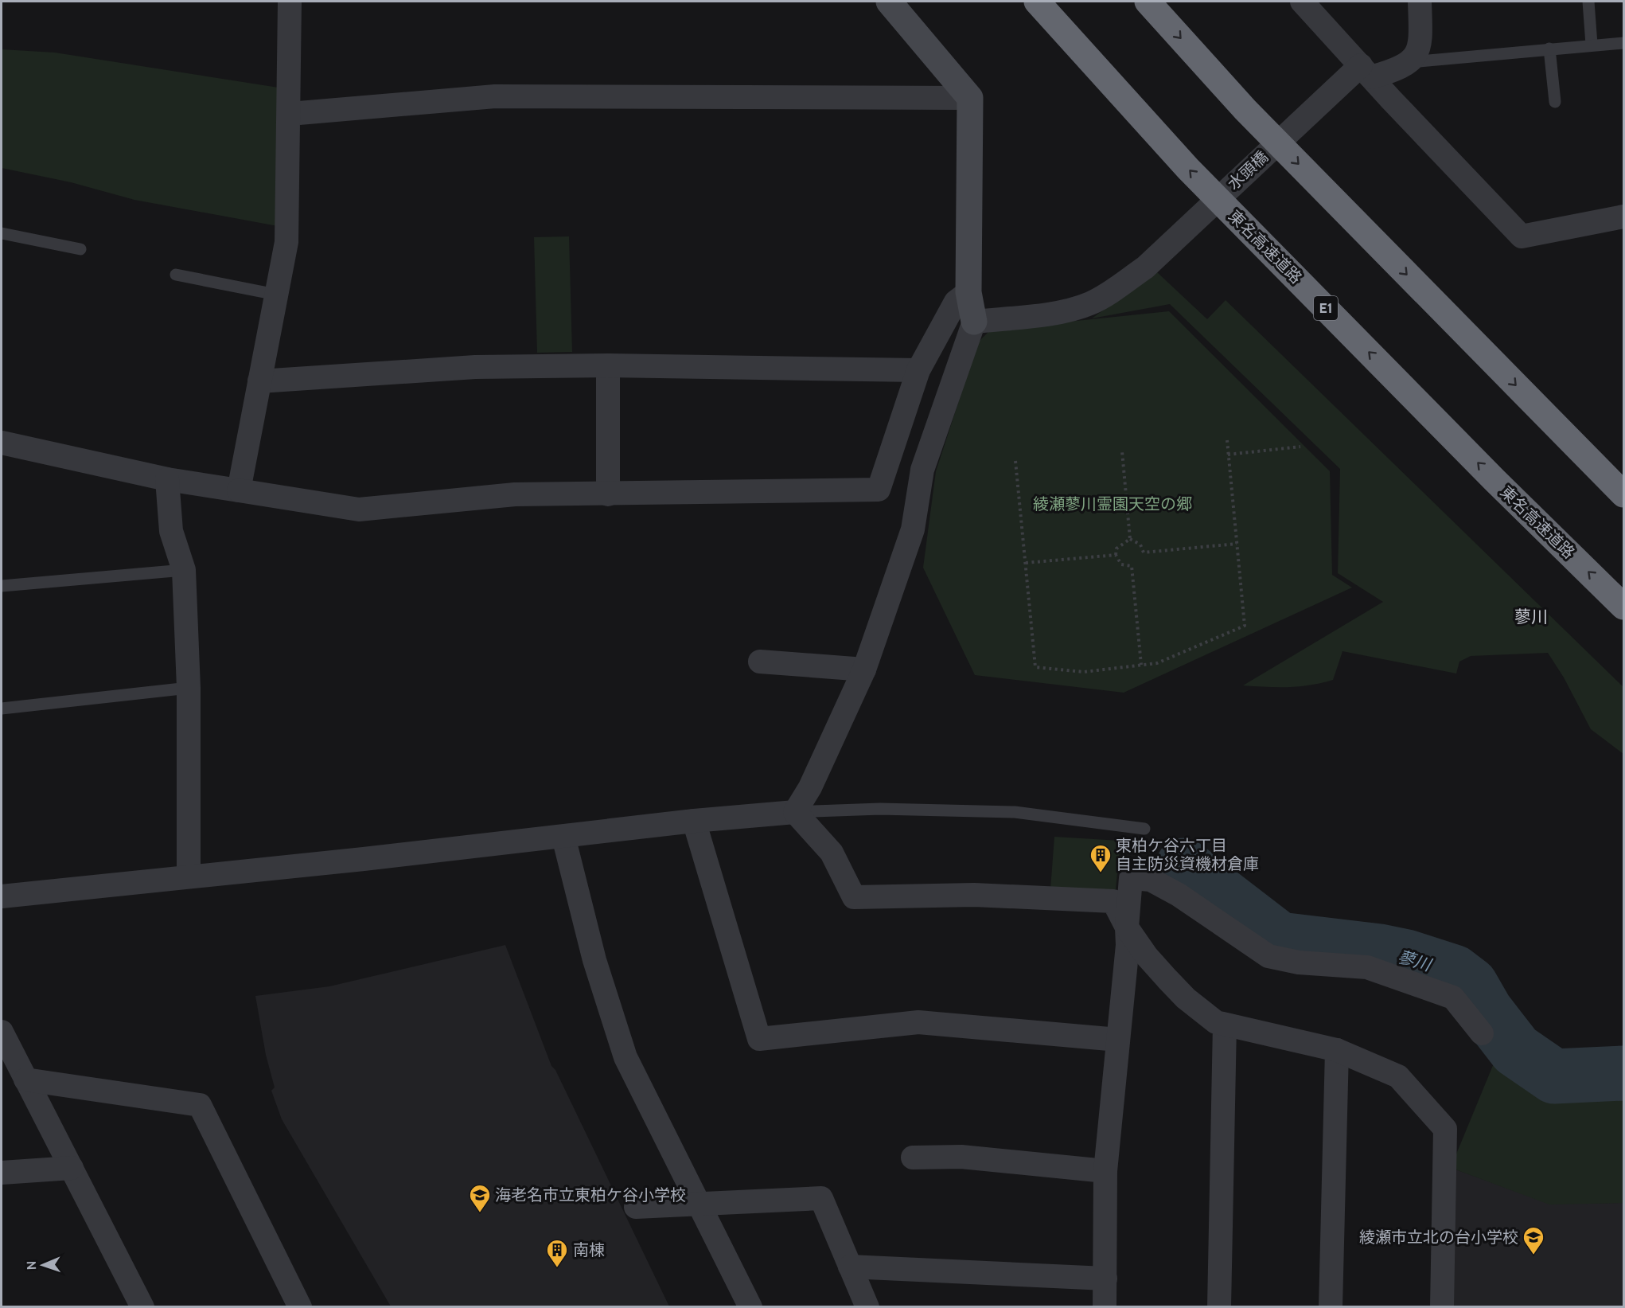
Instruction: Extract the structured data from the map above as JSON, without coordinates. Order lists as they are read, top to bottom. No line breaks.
{"streets":{"highway":["東名高速道路","E1"],"street":["水頭橋"]},"districts":["蓼川"],"water":["蓼川"],"parks":["綾瀬蓼川霊園天空の郷"],"places":{"building":["東柏ケ谷六丁目 自主防災資機材倉庫","南棟"],"school or university":["海老名市立東柏ケ谷小学校","綾瀬市立北の台小学校"]},"north":"left"}
